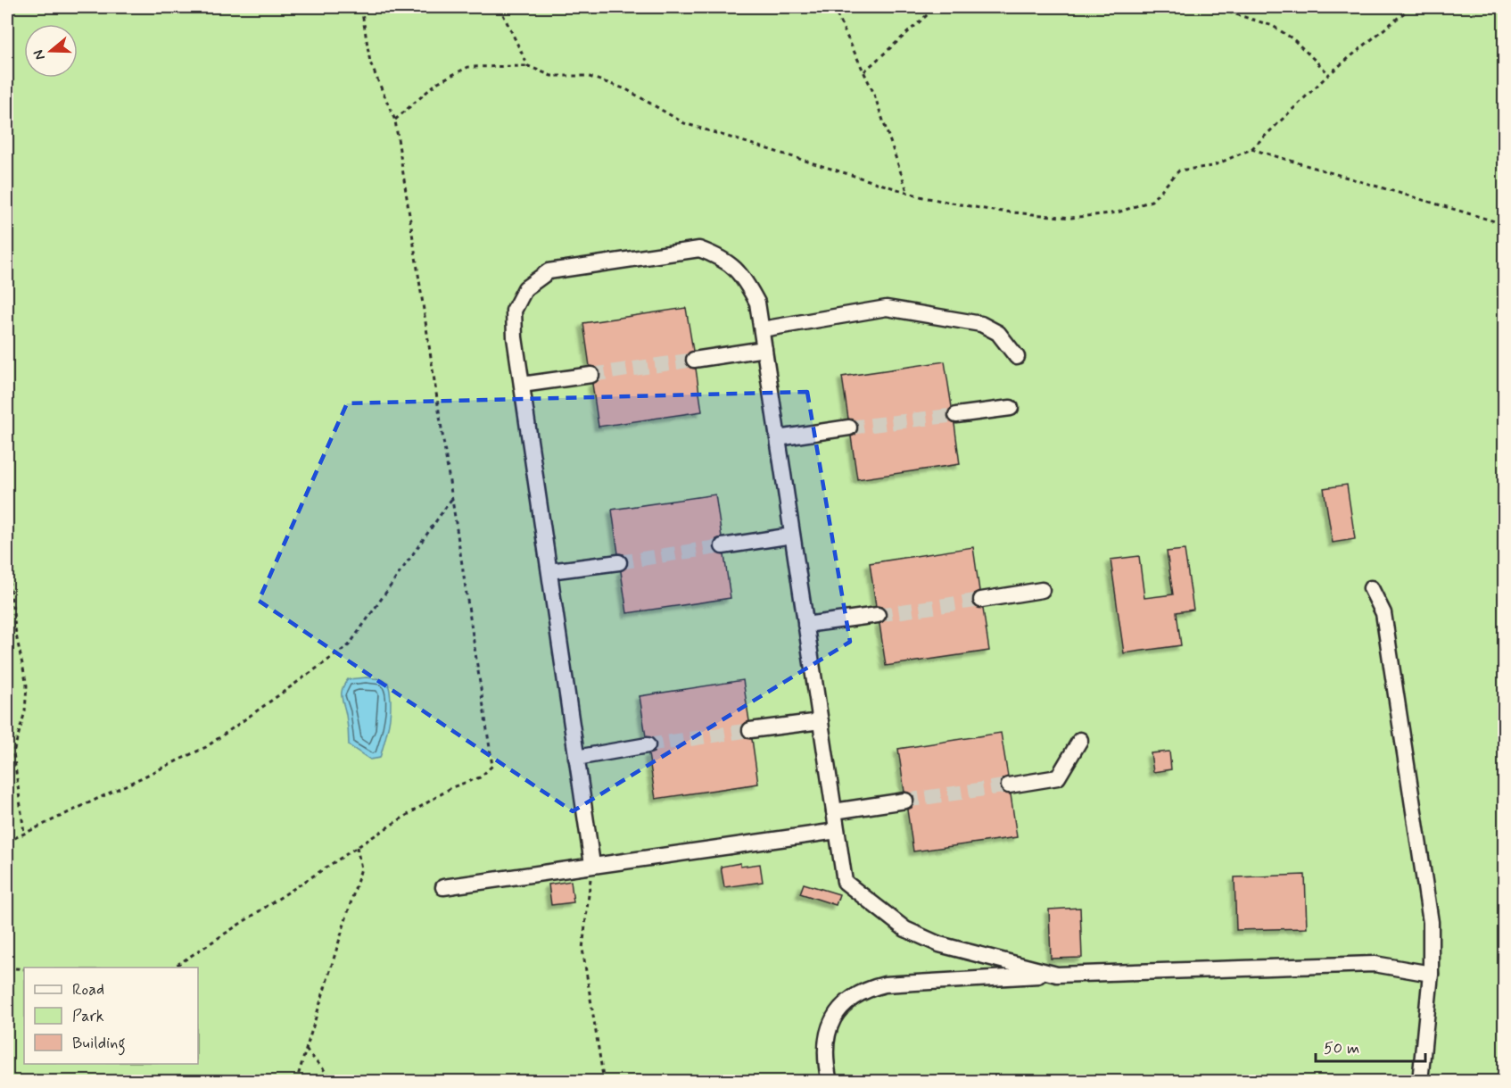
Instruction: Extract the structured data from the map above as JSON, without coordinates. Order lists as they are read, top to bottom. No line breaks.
{"legend":["Road","Park","Building"],"scale_bar":"50 m","north":"left"}
